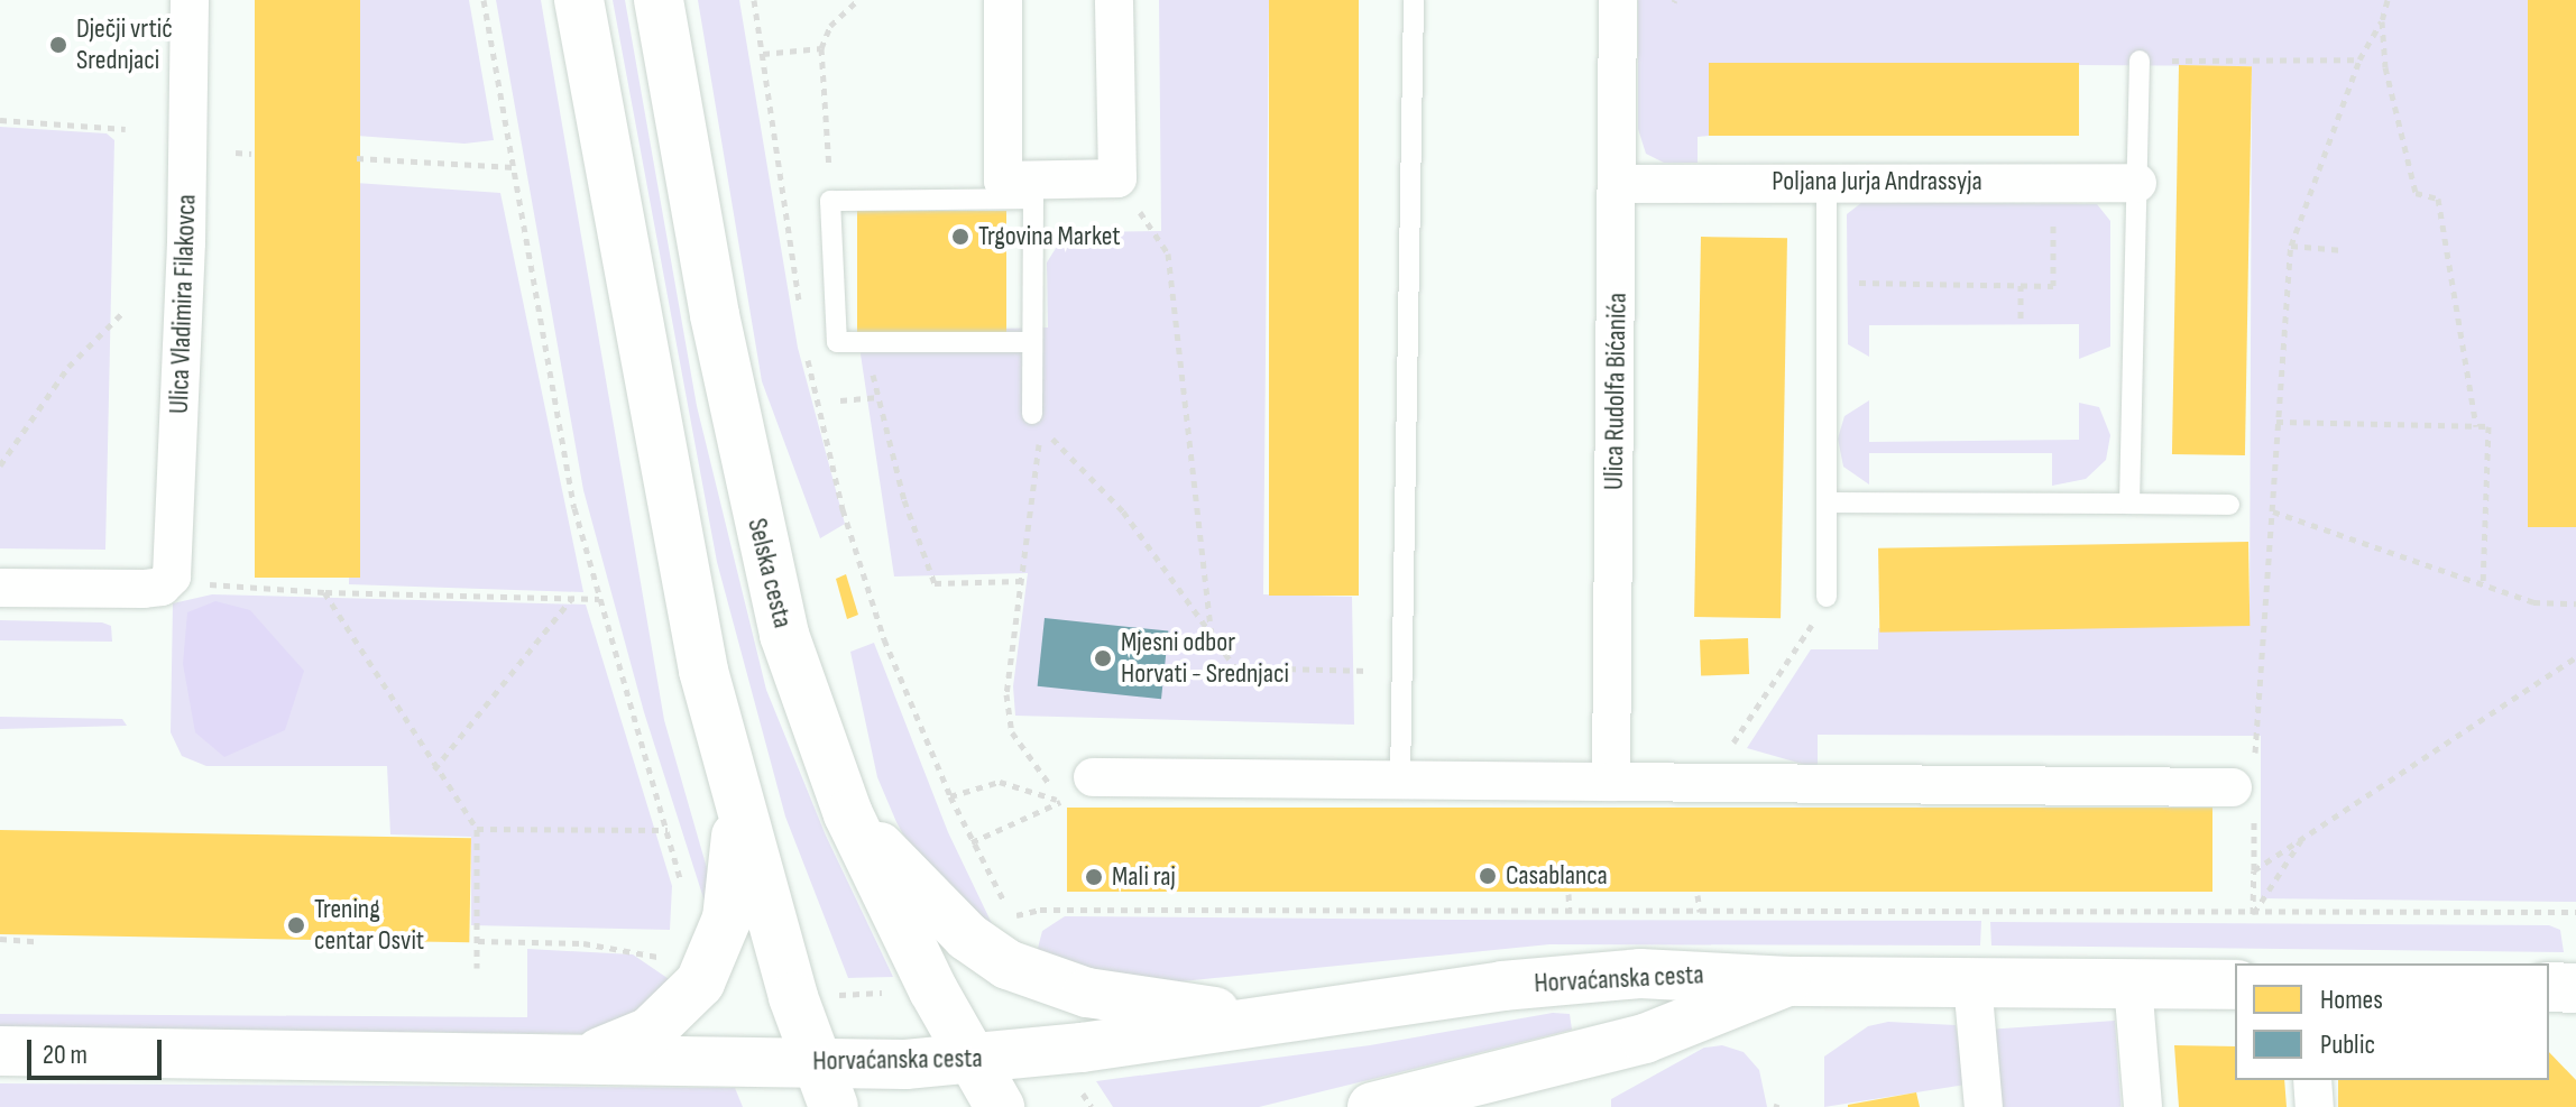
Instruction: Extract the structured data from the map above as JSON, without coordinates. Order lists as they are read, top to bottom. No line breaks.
{"streets":{"main road":["Selska cesta","Horvaćanska cesta"],"street":["Poljana Jurja Andrassyja","Ulica Vladimira Filakovca","Ulica Rudolfa Bićanića"]},"crossings":[["Poljana Jurja Andrassyja","Ulica Rudolfa Bićanića"],["Selska cesta","Horvaćanska cesta"]],"places":["Dječji vrtić Srednjaci","Trgovina Market","Mjesni odbor Horvati - Srednjaci","Casablanca","Mali raj","Trening centar Osvit"],"legend":["Homes","Public"],"scale_bar":"20 m"}
